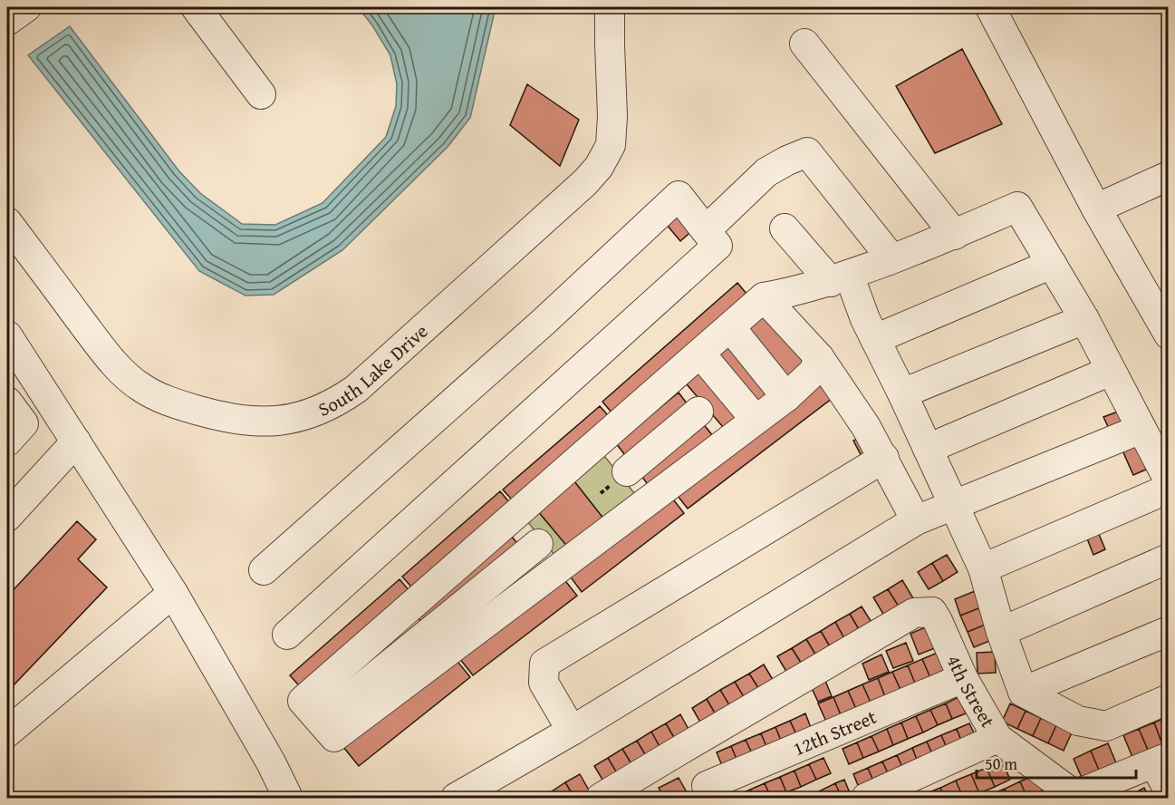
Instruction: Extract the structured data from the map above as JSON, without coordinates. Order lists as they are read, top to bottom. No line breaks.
{"streets":{"street":["South Lake Drive","4th Street","12th Street"]},"crossings":[["4th Street","12th Street"]],"scale_bar":"50 m"}
